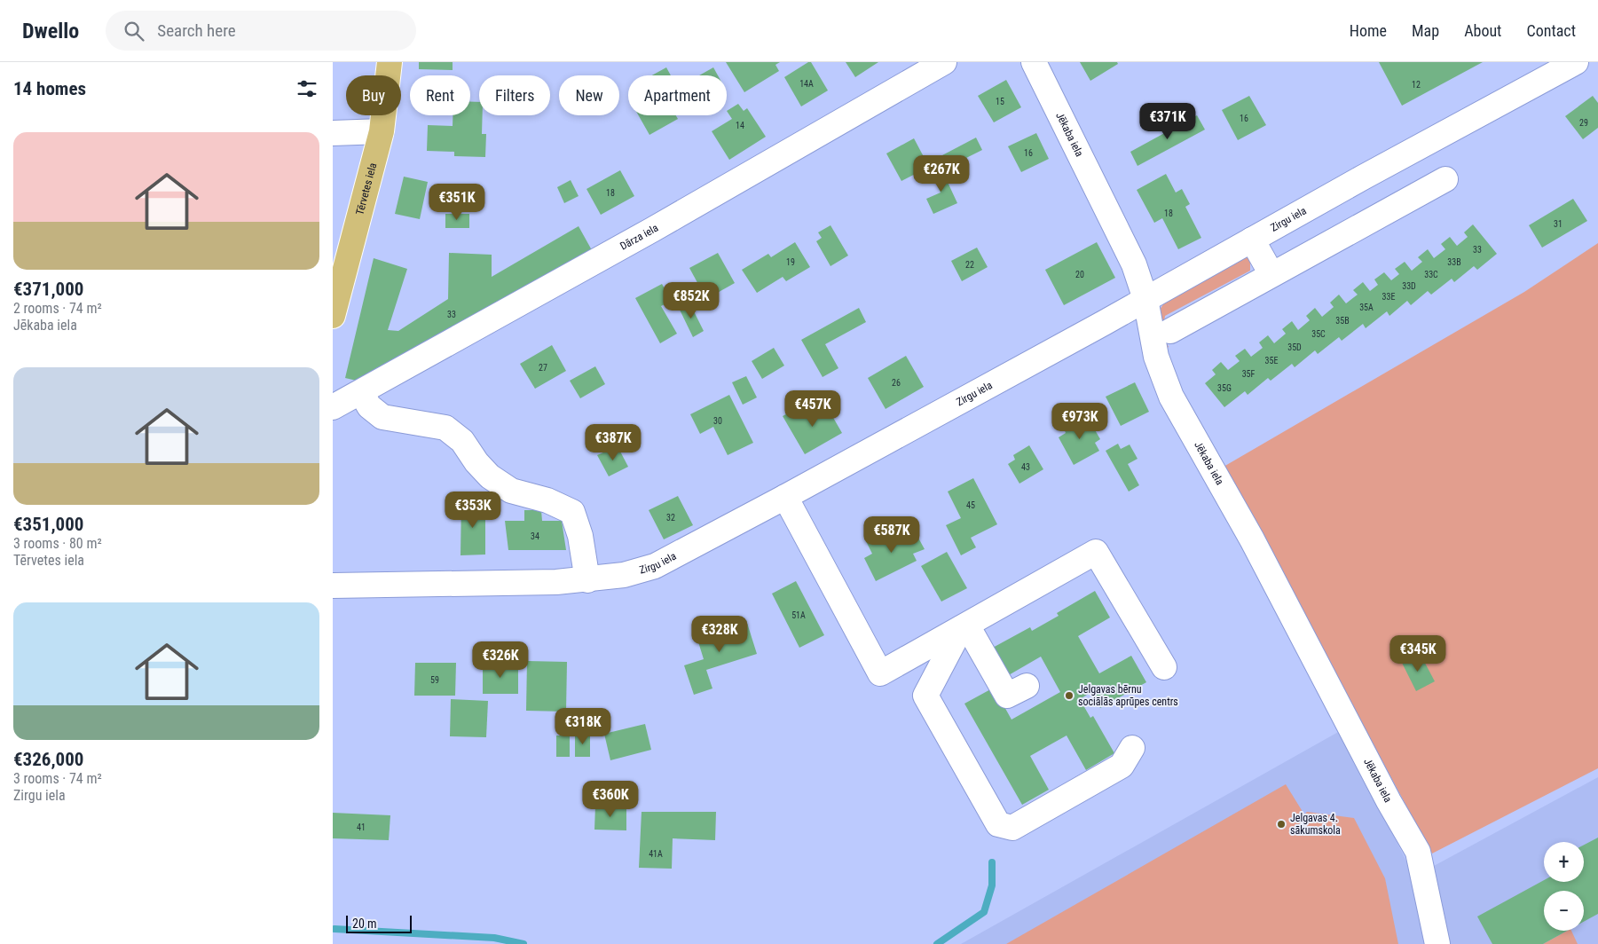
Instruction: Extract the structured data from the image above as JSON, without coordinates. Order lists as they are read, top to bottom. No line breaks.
{"streets":{"main road":["Tērvetes iela"],"street":["Jēkaba iela","Zirgu iela","Dārza iela"]},"crossings":[["Jēkaba iela","Zirgu iela"]],"places":["Jelgavas bērnu sociālās aprūpes centrs","Jelgavas 4. sākumskola"],"house_numbers":["14A","12","15","16","29","14","16","18","18","31","33","19","33B","22","20","33C","33D","33E","35A","33","35B","35C","35D","35E","27","35F","26","35G","30","43","45","32","34","51A","59","41","41A"],"scale_bar":"20 m","page":{"header":"Dwello","search":"Search here","nav":["Home","Map","About","Contact"],"heading":"14 homes","chip":["Buy","Rent","Filters","New","Apartment"],"price":["€371K","€267K","€351K","€852K","€457K","€973K","€387K","€353K","€587K","€328K","€345K","€326K","€318K","€360K"],"list":[{"name":"€371,000","note":"2 rooms · 74 m² · Jēkaba iela"},{"name":"€351,000","note":"3 rooms · 80 m² · Tērvetes iela"},{"name":"€326,000","note":"3 rooms · 74 m² · Zirgu iela"}],"map_buttons":["+","−"],"scale":"20 m"}}
